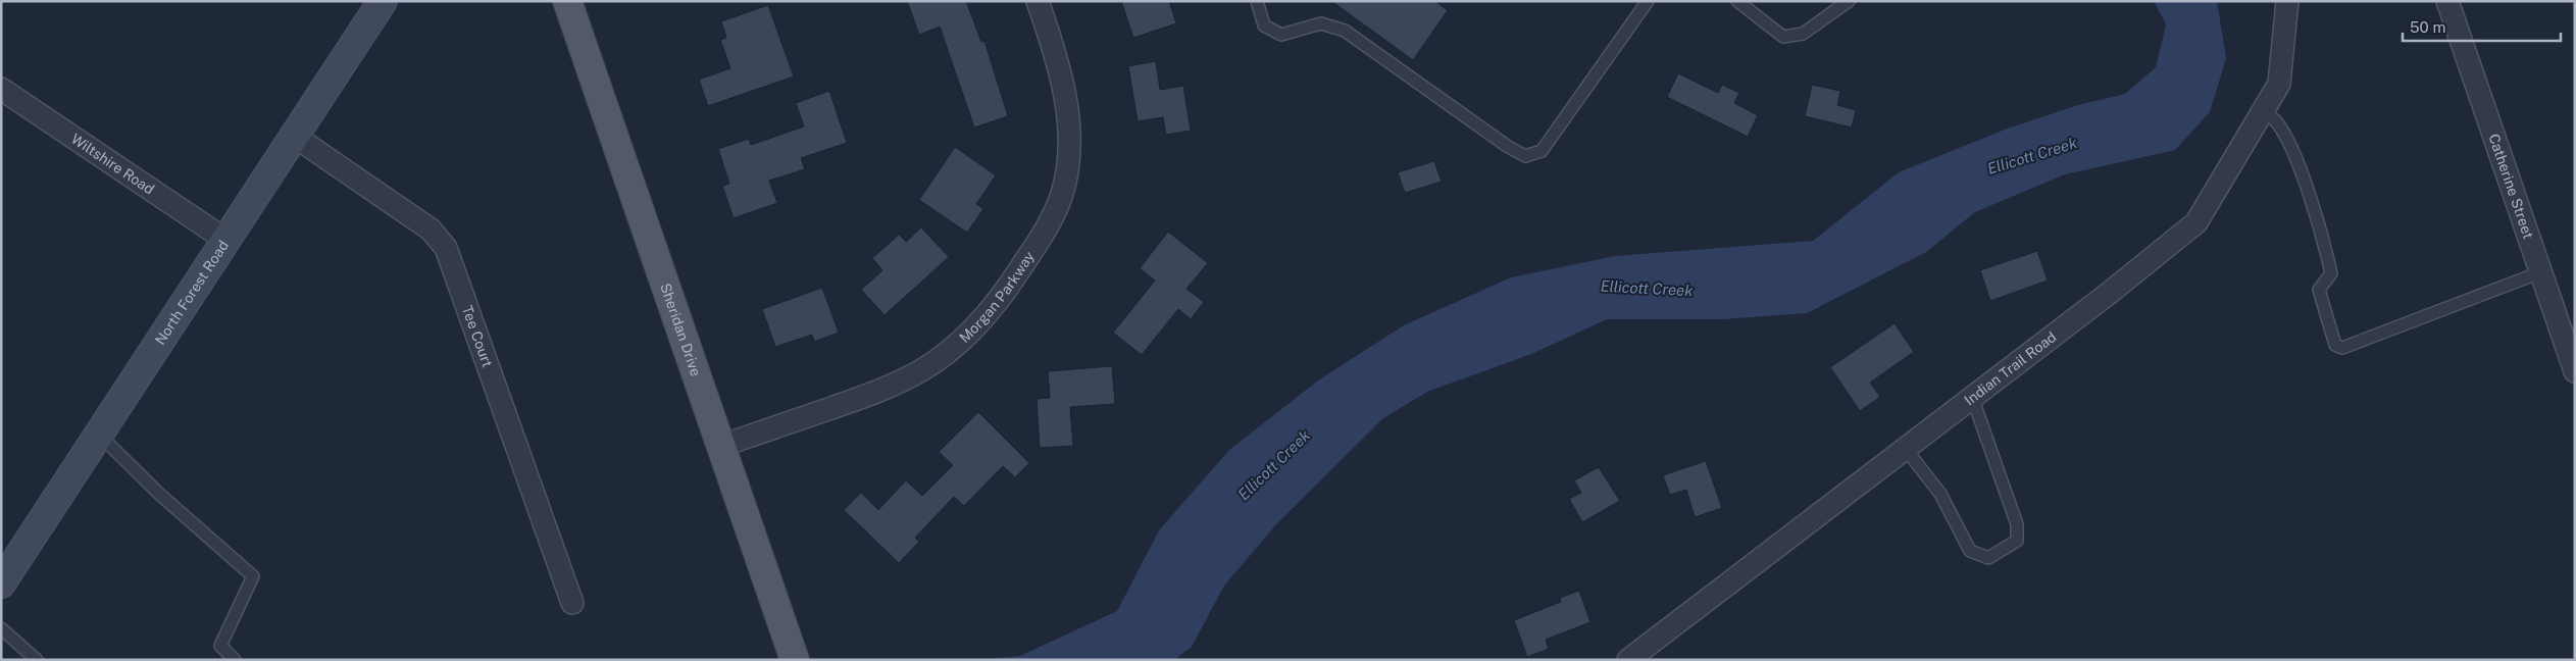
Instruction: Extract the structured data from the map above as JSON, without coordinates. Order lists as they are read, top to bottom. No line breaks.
{"streets":{"main road":["North Forest Road","Sheridan Drive"],"street":["Wiltshire Road","Catherine Street","Morgan Parkway","Tee Court","Indian Trail Road"]},"crossings":[["Wiltshire Road","North Forest Road"],["North Forest Road","Tee Court"],["Morgan Parkway","Sheridan Drive"]],"water":["Ellicott Creek"],"scale_bar":"50 m"}
